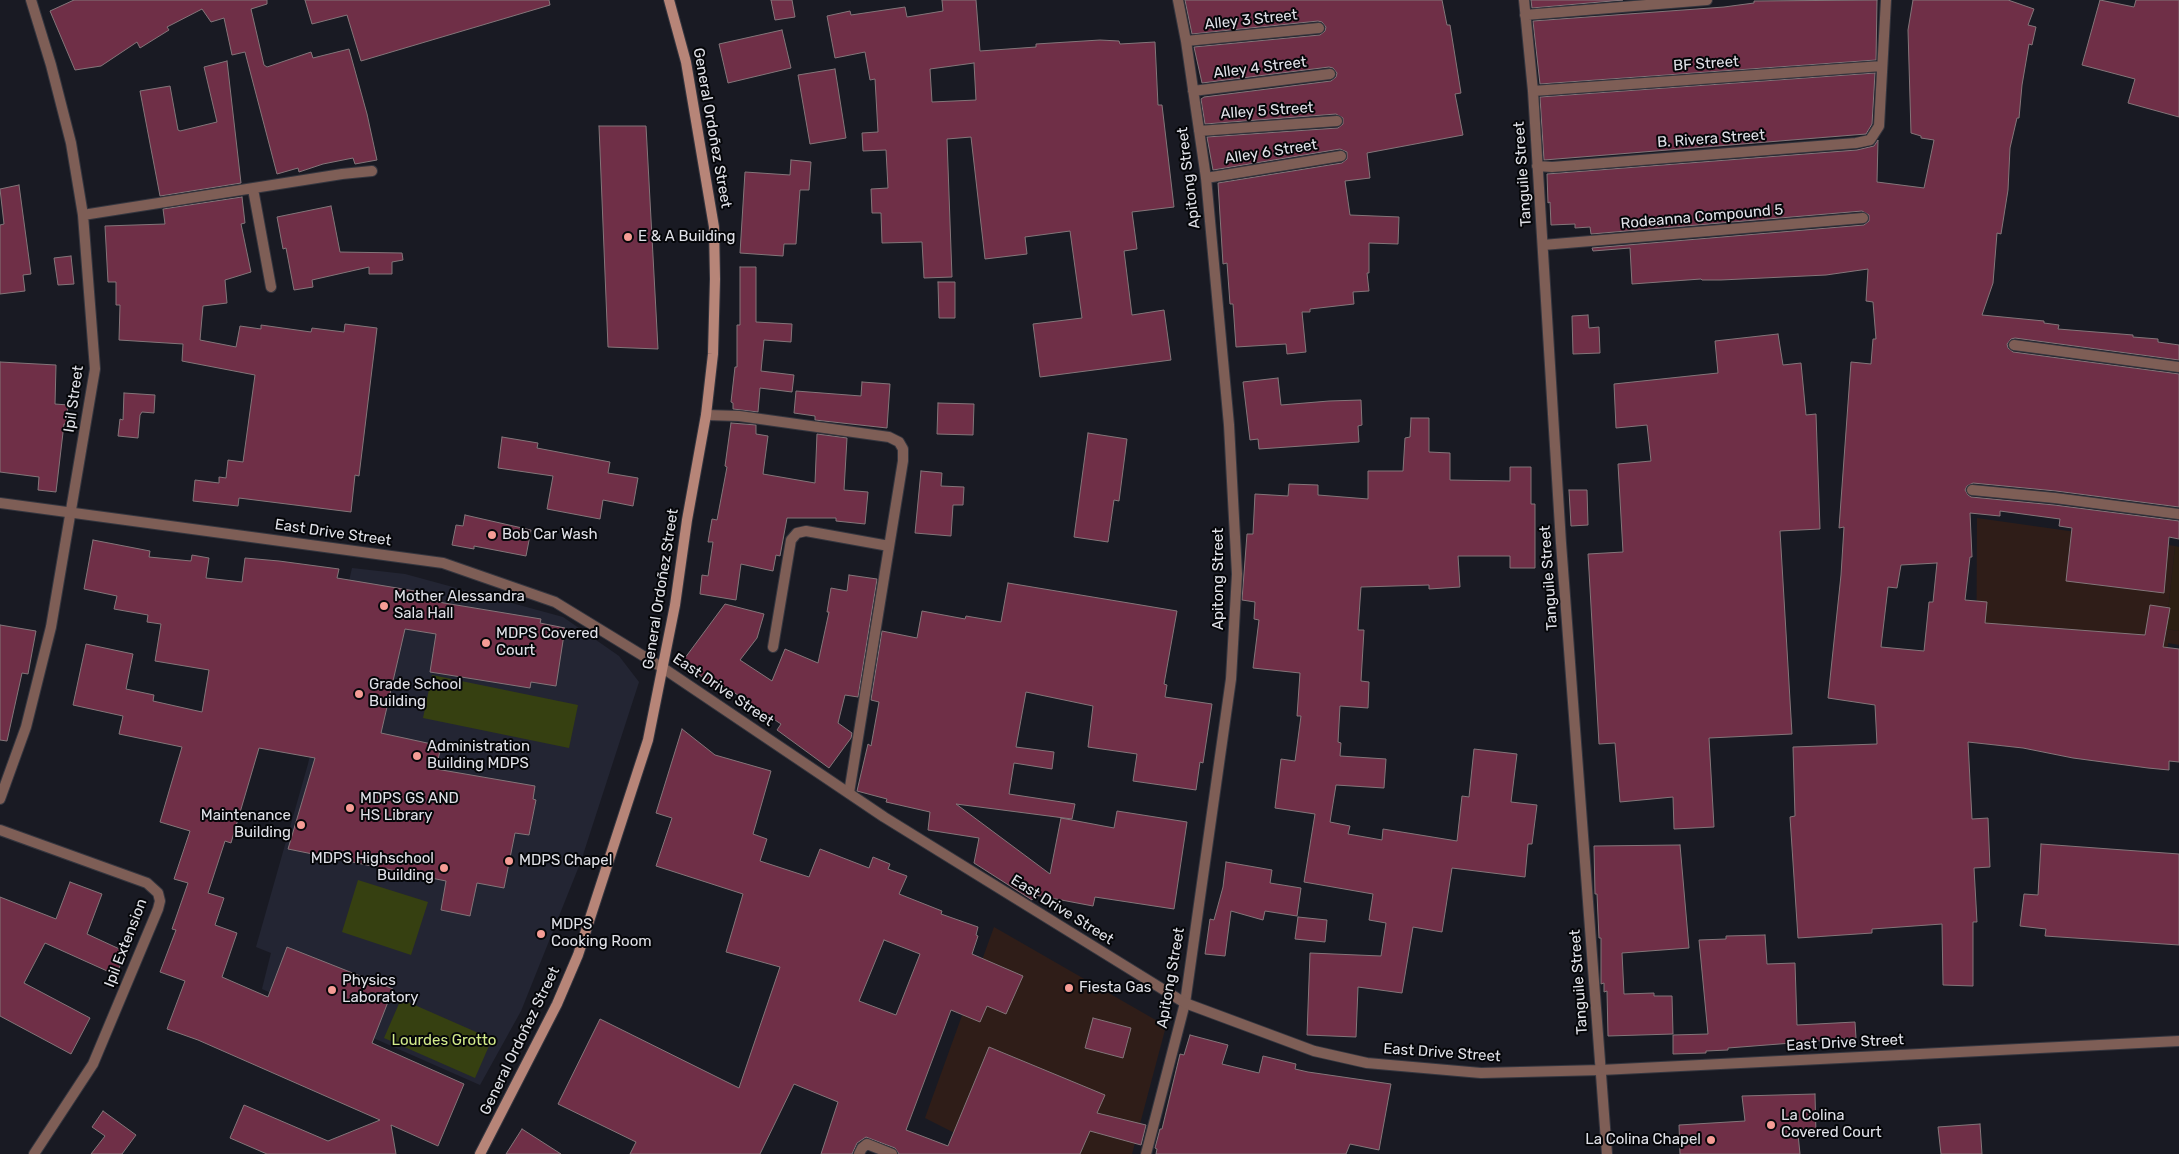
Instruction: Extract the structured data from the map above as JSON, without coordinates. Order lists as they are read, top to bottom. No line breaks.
{"streets":{"main road":["General Ordoñez Street"],"street":["Alley 3 Street","BF Street","Alley 4 Street","Alley 5 Street","B. Rivera Street","Alley 6 Street","Tanguile Street","Apitong Street","Rodeanna Compound 5","Ipil Street","East Drive Street","Ipil Extension"]},"crossings":[["Alley 3 Street","Apitong Street"],["BF Street","B. Rivera Street"],["BF Street","Tanguile Street"],["Alley 4 Street","Apitong Street"],["Alley 5 Street","Apitong Street"],["General Ordoñez Street","East Drive Street"],["B. Rivera Street","Tanguile Street"],["Alley 6 Street","Apitong Street"],["Tanguile Street","Rodeanna Compound 5"],["Tanguile Street","East Drive Street"],["Apitong Street","East Drive Street"],["Ipil Street","East Drive Street"]],"parks":["Lourdes Grotto"],"places":["E & A Building","Bob Car Wash","Mother Alessandra Sala Hall","MDPS Covered Court","Grade School Building","Administration Building MDPS","MDPS GS AND HS Library","Maintenance Building","MDPS Chapel","MDPS Highschool Building","MDPS Cooking Room","Fiesta Gas","Physics Laboratory","La Colina Covered Court","La Colina Chapel"]}
